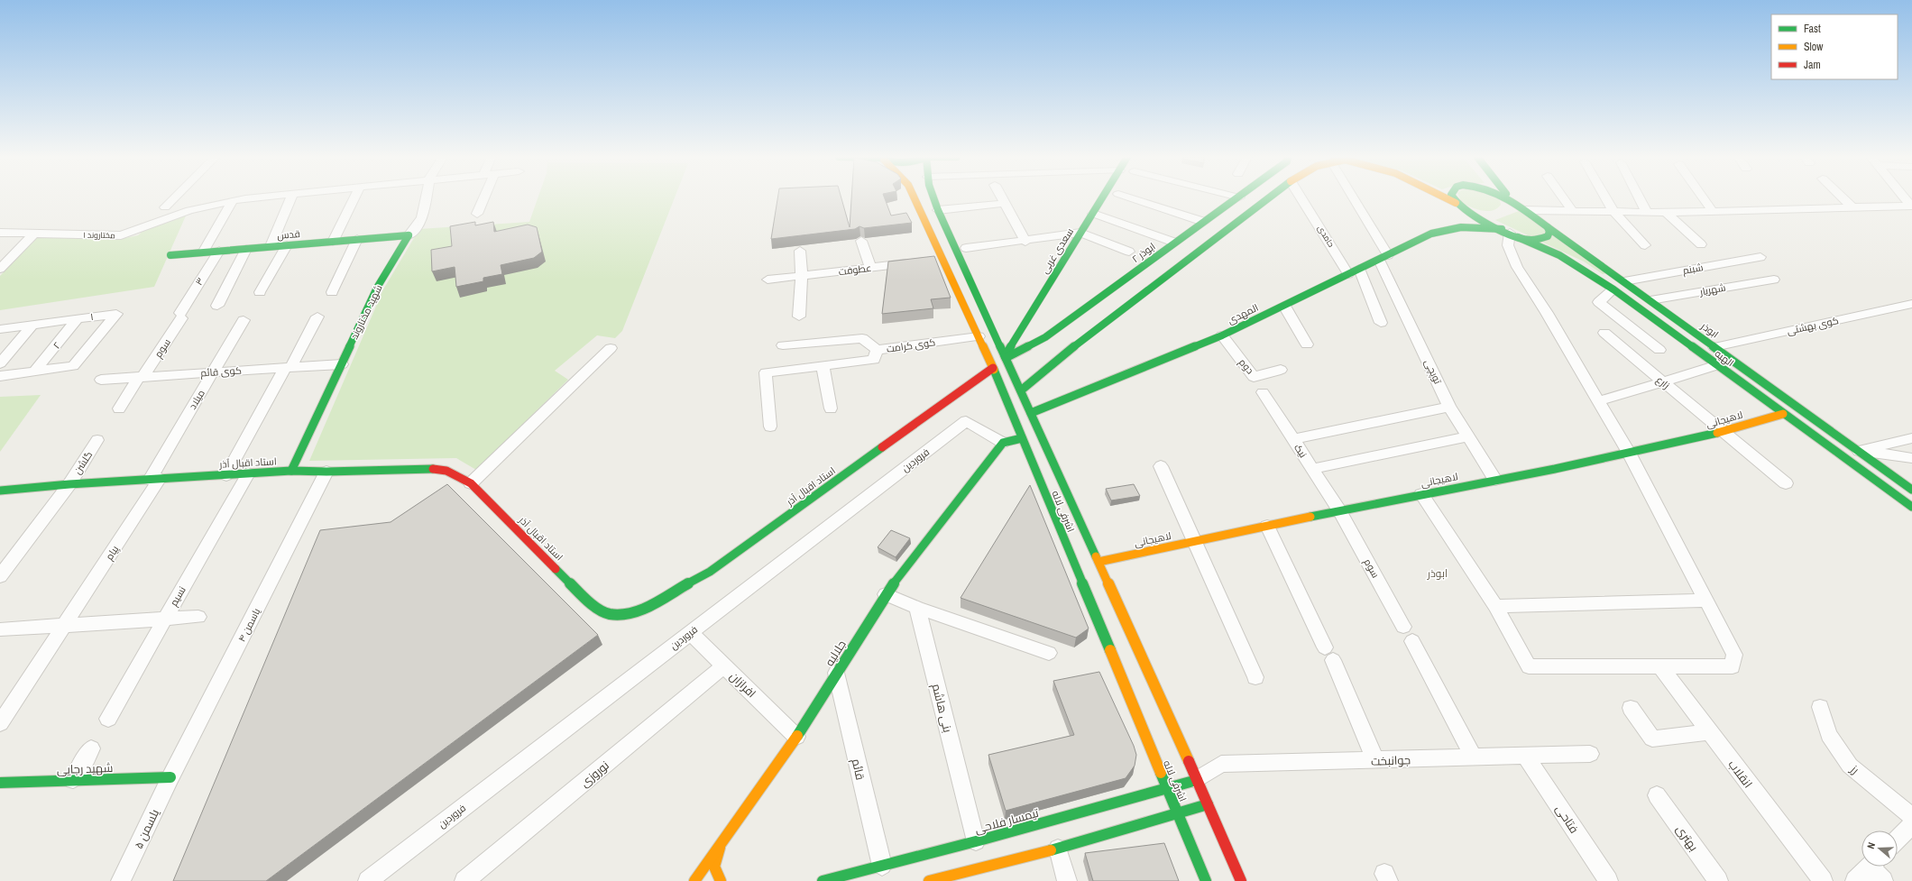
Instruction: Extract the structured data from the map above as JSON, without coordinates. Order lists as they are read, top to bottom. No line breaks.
{"streets":{"main road":["قدس","سعدی غربی","ابوذر ۲","شهید مختاروند","المهدی","ابوذر","الهیه","لاهیجانی","استاد اقبال آذر","اشرفی لاله","جلالیه","شهید رجایی","تیمسار فلاحی"],"street":["مختاروند ۱","حامدی","شبنم","عطوفت","۳","شهریار","۱","کوی بهشتی","۲","کوی کرامت","سوم","دوم","کوی قائم","توپچی","زارع","میلاد","نیک","فروردین","گلشن","پیام","نسیم","یاسمن ۴","افرازان","بنی هاشم","جوانبخت","قائم","رز","نوروزی","انقلاب","فتاحی","یلسمن ۵","بهتری"]},"crossings":[["قدس","۳"],["قدس","شهید مختاروند"],["حامدی","المهدی"],["سعدی غربی","ابوذر ۲"],["سعدی غربی","اشرفی لاله"],["ابوذر ۲","اشرفی لاله"],["شبنم","ابوذر"],["۳","سوم"],["شهریار","ابوذر"],["شهید مختاروند","کوی قائم"],["شهید مختاروند","استاد اقبال آذر"],["المهدی","الهیه"],["المهدی","دوم"],["المهدی","توپچی"],["المهدی","اشرفی لاله"],["۱","۲"],["کوی بهشتی","ابوذر"],["کوی کرامت","اشرفی لاله"],["سوم","کوی قائم"],["سوم","لاهیجانی"],["سوم","نیک"],["الهیه","لاهیجانی"],["کوی قائم","میلاد"],["توپچی","لاهیجانی"],["زارع","لاهیجانی"],["میلاد","استاد اقبال آذر"],["میلاد","پیام"],["لاهیجانی","نیک"],["لاهیجانی","اشرفی لاله"],["فروردین","جلالیه"],["فروردین","افرازان"],["گلشن","استاد اقبال آذر"],["استاد اقبال آذر","اشرفی لاله"],["استاد اقبال آذر","پیام"],["استاد اقبال آذر","نسیم"],["استاد اقبال آذر","یاسمن ۴"],["اشرفی لاله","جوانبخت"],["اشرفی لاله","تیمسار فلاحی"],["یاسمن ۴","شهید رجایی"],["یاسمن ۴","یلسمن ۵"],["جلالیه","افرازان"],["جلالیه","قائم"],["افرازان","نوروزی"],["بنی هاشم","تیمسار فلاحی"],["جوانبخت","فتاحی"],["جوانبخت","تیمسار فلاحی"],["شهید رجایی","یلسمن ۵"],["قائم","تیمسار فلاحی"]],"districts":["ابوذر"],"legend":["Fast","Slow","Jam"],"north":"left"}
